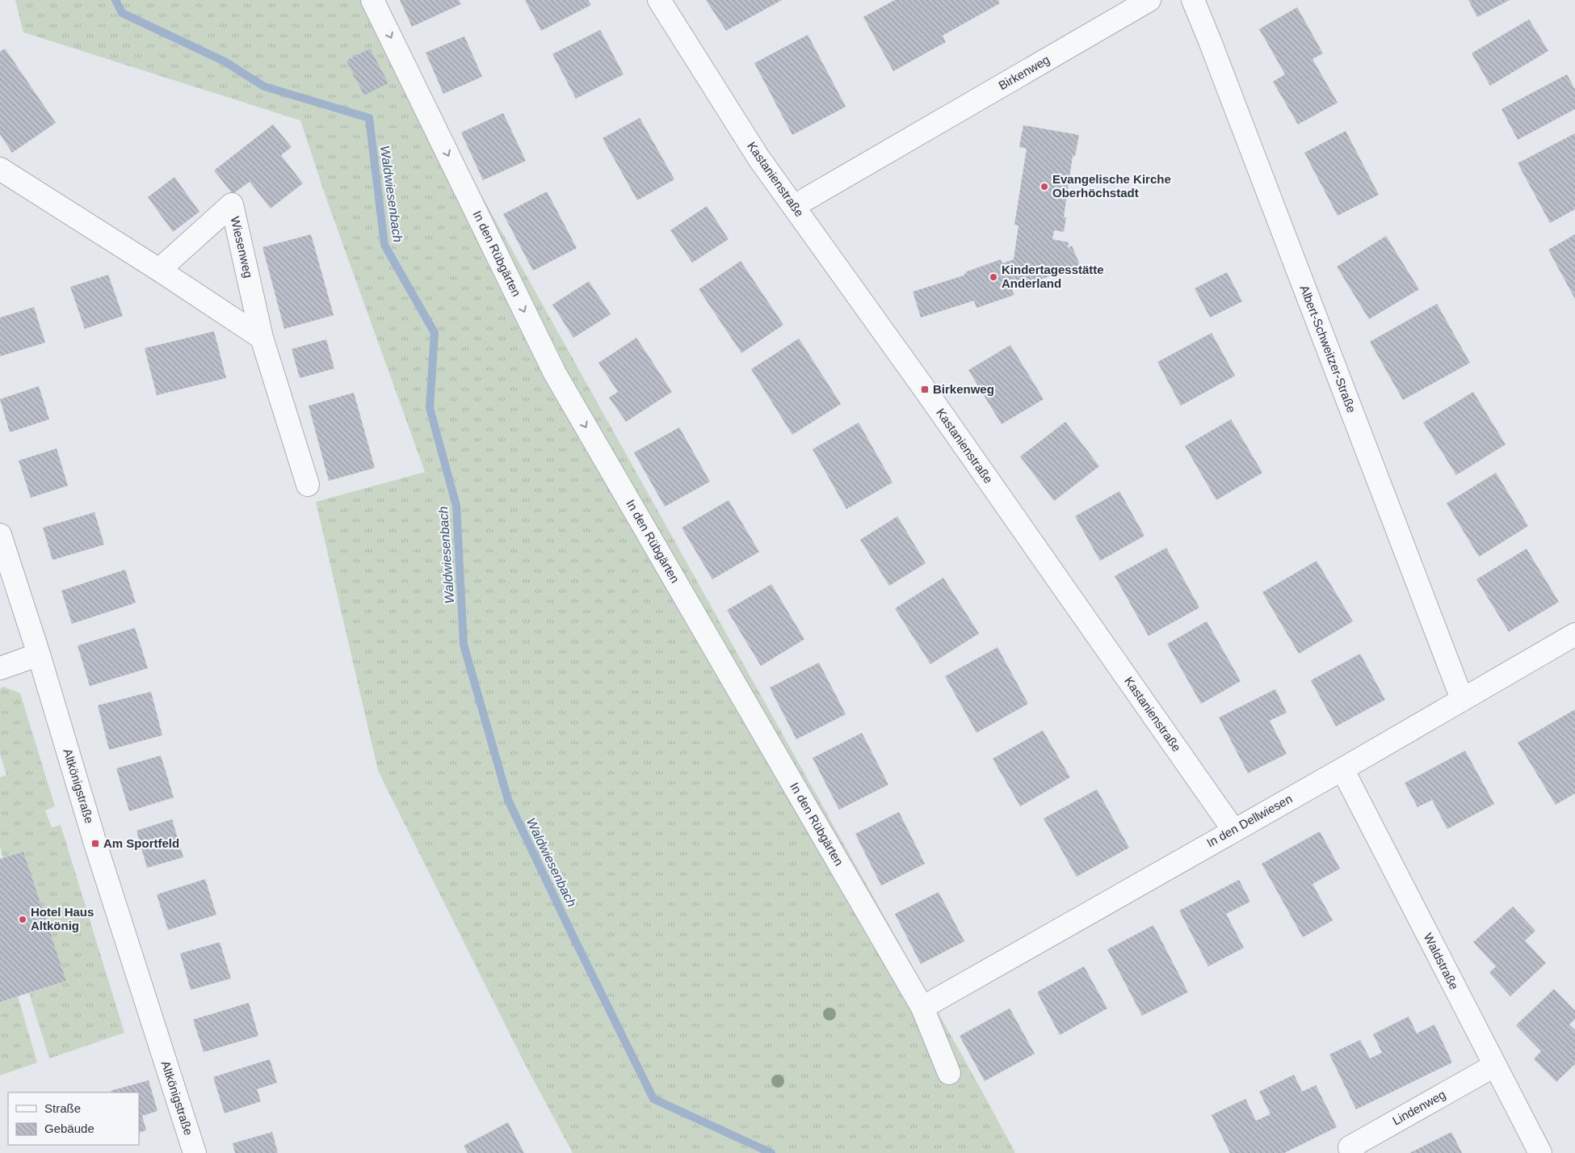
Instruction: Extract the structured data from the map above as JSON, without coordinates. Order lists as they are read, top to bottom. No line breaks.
{"streets":{"street":["Birkenweg","Kastanienstraße","Wiesenweg","In den Rübgärten","Albert-Schweitzer-Straße","Altkönigstraße","In den Dellwiesen","Waldstraße","Lindenweg"]},"crossings":[["Birkenweg","Kastanienstraße"],["Kastanienstraße","In den Dellwiesen"],["In den Rübgärten","In den Dellwiesen"],["Albert-Schweitzer-Straße","In den Dellwiesen"],["In den Dellwiesen","Waldstraße"],["Waldstraße","Lindenweg"]],"one_way":["In den Rübgärten"],"water":["Waldwiesenbach"],"places":{"other":["Evangelische Kirche Oberhöchstadt","Kindertagesstätte Anderland","Hotel Haus Altkönig"],"transit":["Birkenweg","Am Sportfeld"]},"legend":["Straße","Gebäude"]}
